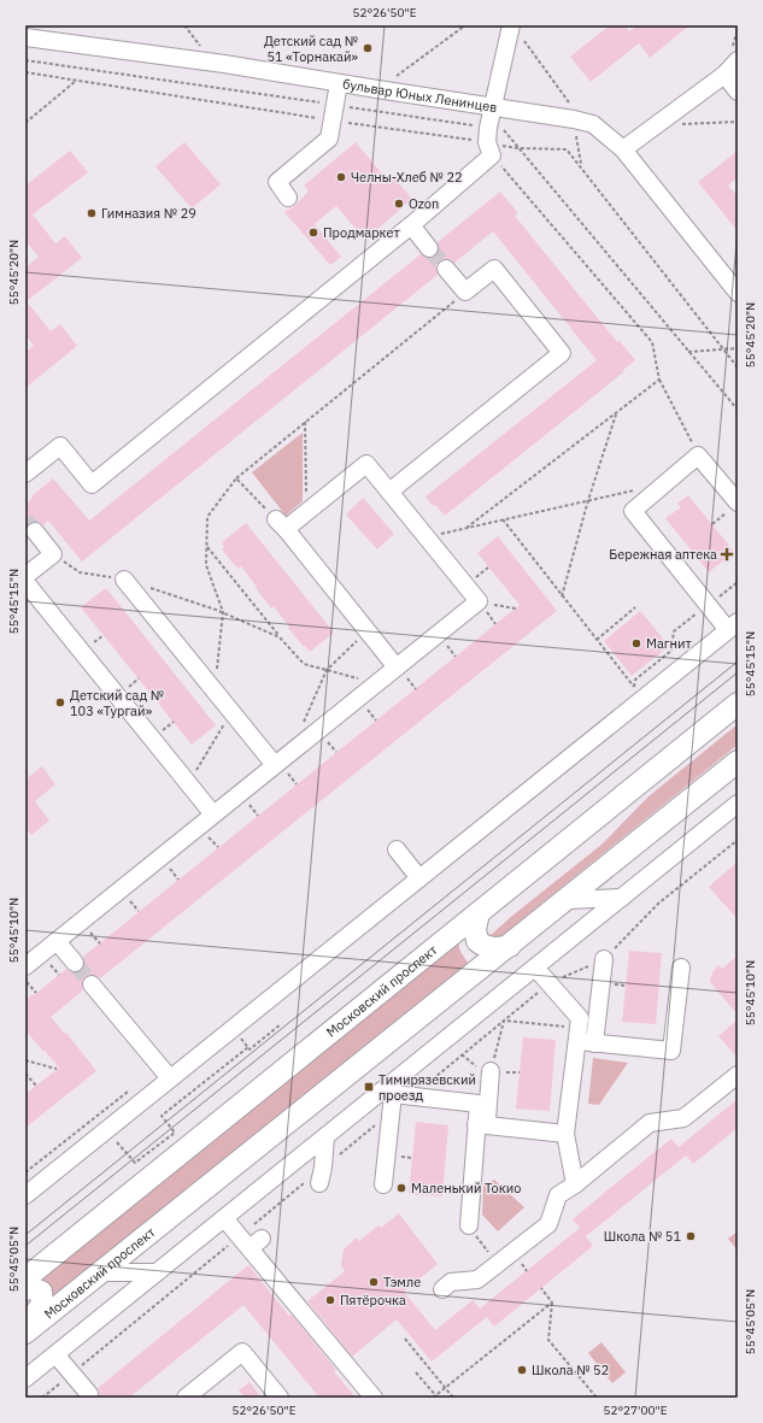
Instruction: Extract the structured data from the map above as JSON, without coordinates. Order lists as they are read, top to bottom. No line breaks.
{"streets":{"main road":["Московский проспект"],"street":["бульвар Юных Ленинцев"]},"places":{"other":["Детский сад № 51 «Торнакай»","Челны-Хлеб № 22","Ozon","Гимназия № 29","Продмаркет","Магнит","Детский сад № 103 «Тургай»","Маленький Токио","Школа № 51","Тэмле","Пятёрочка","Школа № 52"],"health":["Бережная аптека"],"transit":["Тимирязевский проезд"]},"coordinates":["52°26'50\"E","55°45'20\"N","55°45'15\"N","55°45'10\"N","55°45'05\"N","52°27'00\"E"]}
